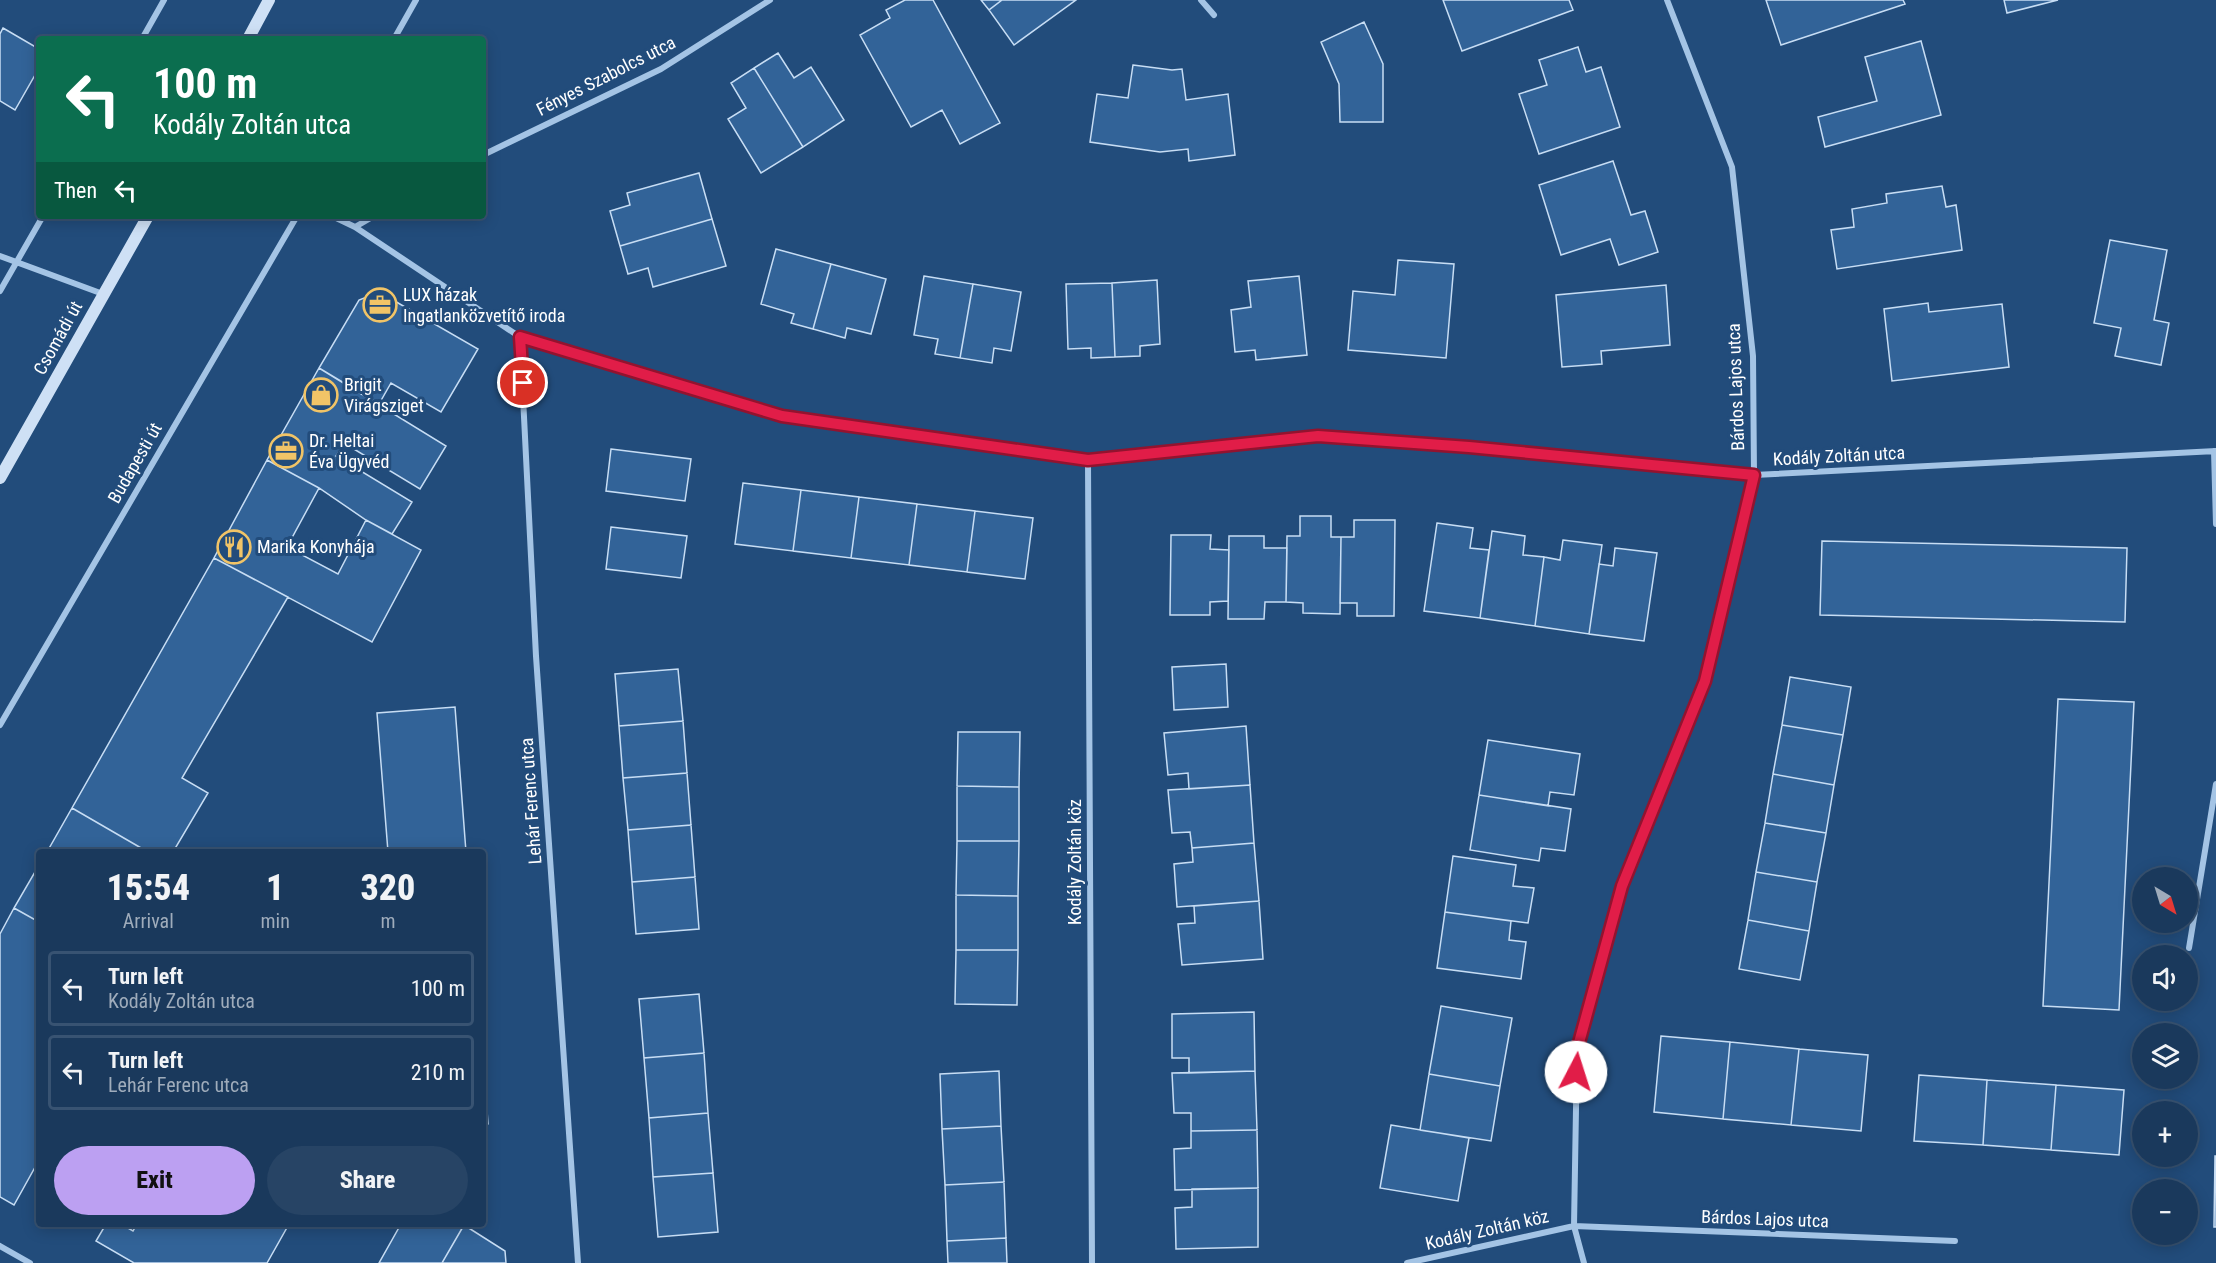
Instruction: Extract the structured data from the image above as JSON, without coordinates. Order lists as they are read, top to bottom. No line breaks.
{"streets":{"main road":["Csomádi út"],"street":["Fényes Szabolcs utca","Bárdos Lajos utca","Kodály Zoltán utca","Budapesti út","Lehár Ferenc utca","Kodály Zoltán köz"]},"crossings":[["Bárdos Lajos utca","Kodály Zoltán utca"],["Bárdos Lajos utca","Kodály Zoltán köz"],["Kodály Zoltán utca","Lehár Ferenc utca"],["Kodály Zoltán utca","Kodály Zoltán köz"]],"places":{"office":["LUX házak Ingatlanközvetítő iroda","Dr. Heltai Éva Ügyvéd"],"shop":["Brigit Virágsziget"],"restaurant":["Marika Konyhája"]},"north":"bottom right","page":{"turn":["100 m","Kodály Zoltán utca"],"then":"Then","eta":["15:54","Arrival","1","min","320","m"],"map_buttons":["+","−"],"list":[{"name":"Turn left","note":"Kodály Zoltán utca","value":"100 m"},{"name":"Turn left","note":"Lehár Ferenc utca","value":"210 m"}],"buttons":["Exit","Share"]}}
